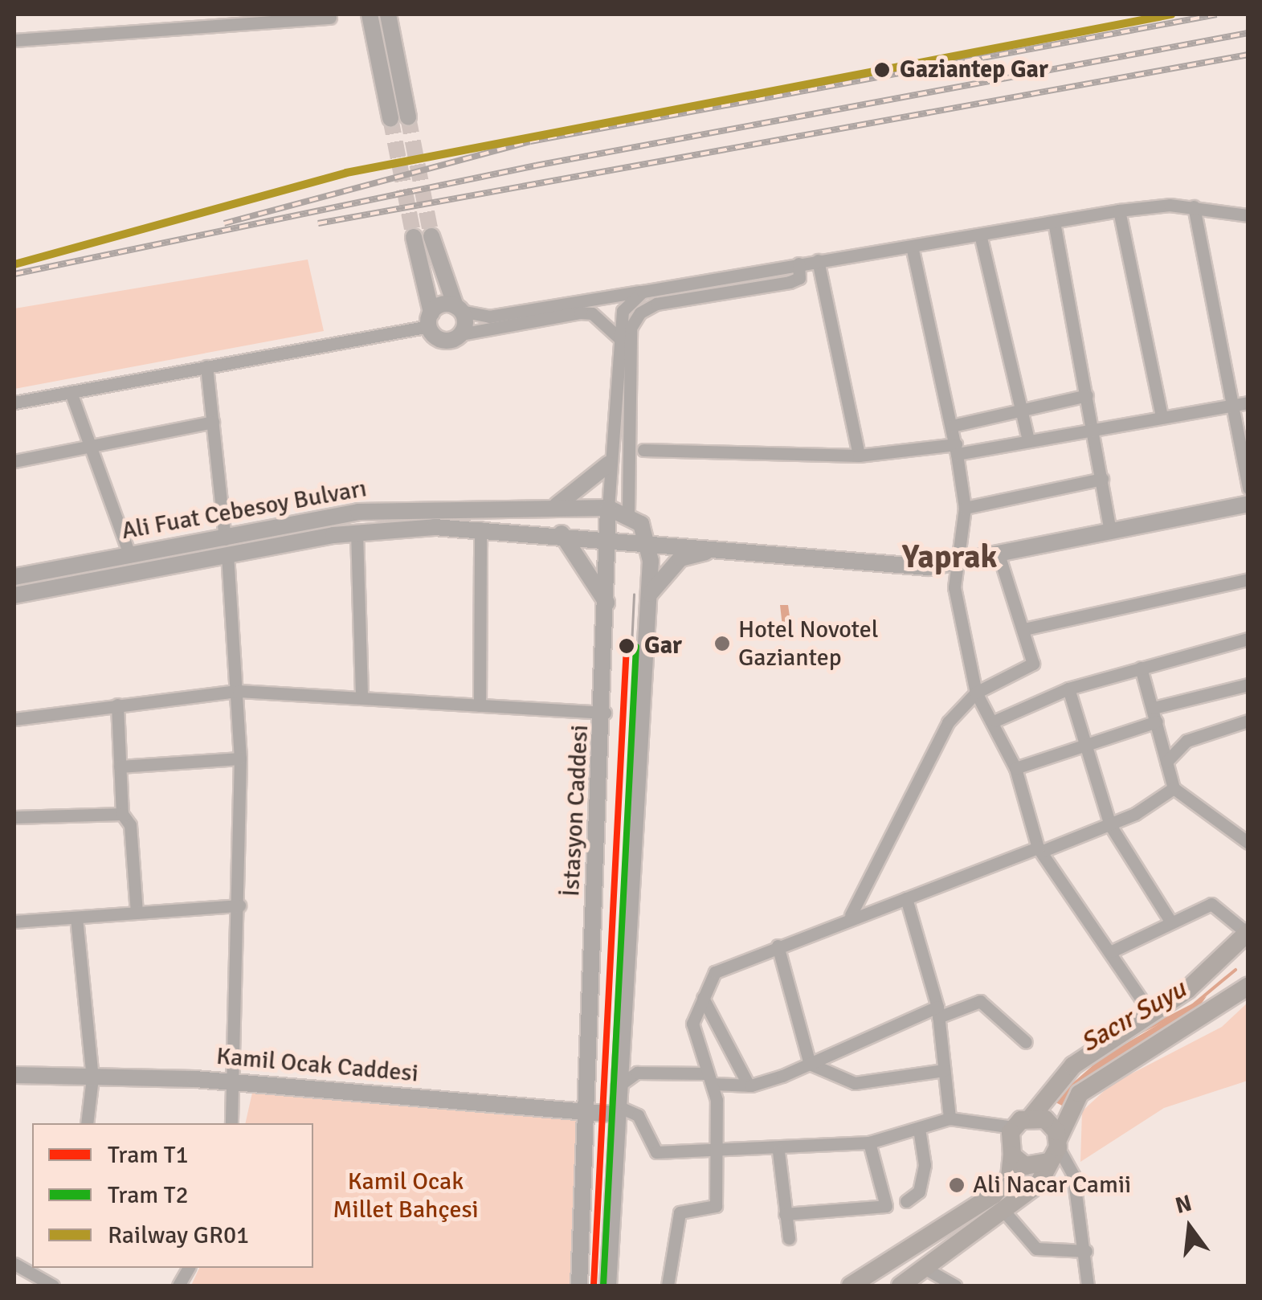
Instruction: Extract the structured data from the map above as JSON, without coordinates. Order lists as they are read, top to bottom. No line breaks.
{"streets":{"street":["Ali Fuat Cebesoy Bulvarı","İstasyon Caddesi","Kamil Ocak Caddesi"]},"crossings":[["Ali Fuat Cebesoy Bulvarı","İstasyon Caddesi"],["İstasyon Caddesi","Kamil Ocak Caddesi"]],"districts":["Yaprak"],"water":["Sacır Suyu"],"parks":["Kamil Ocak Millet Bahçesi"],"places":["Gaziantep Gar","Hotel Novotel Gaziantep","Gar","Ali Nacar Camii"],"lines":["rail line GR01","tram line T1","tram line T2"],"legend":["Tram T1","Tram T2","Railway GR01"],"north":"top"}
